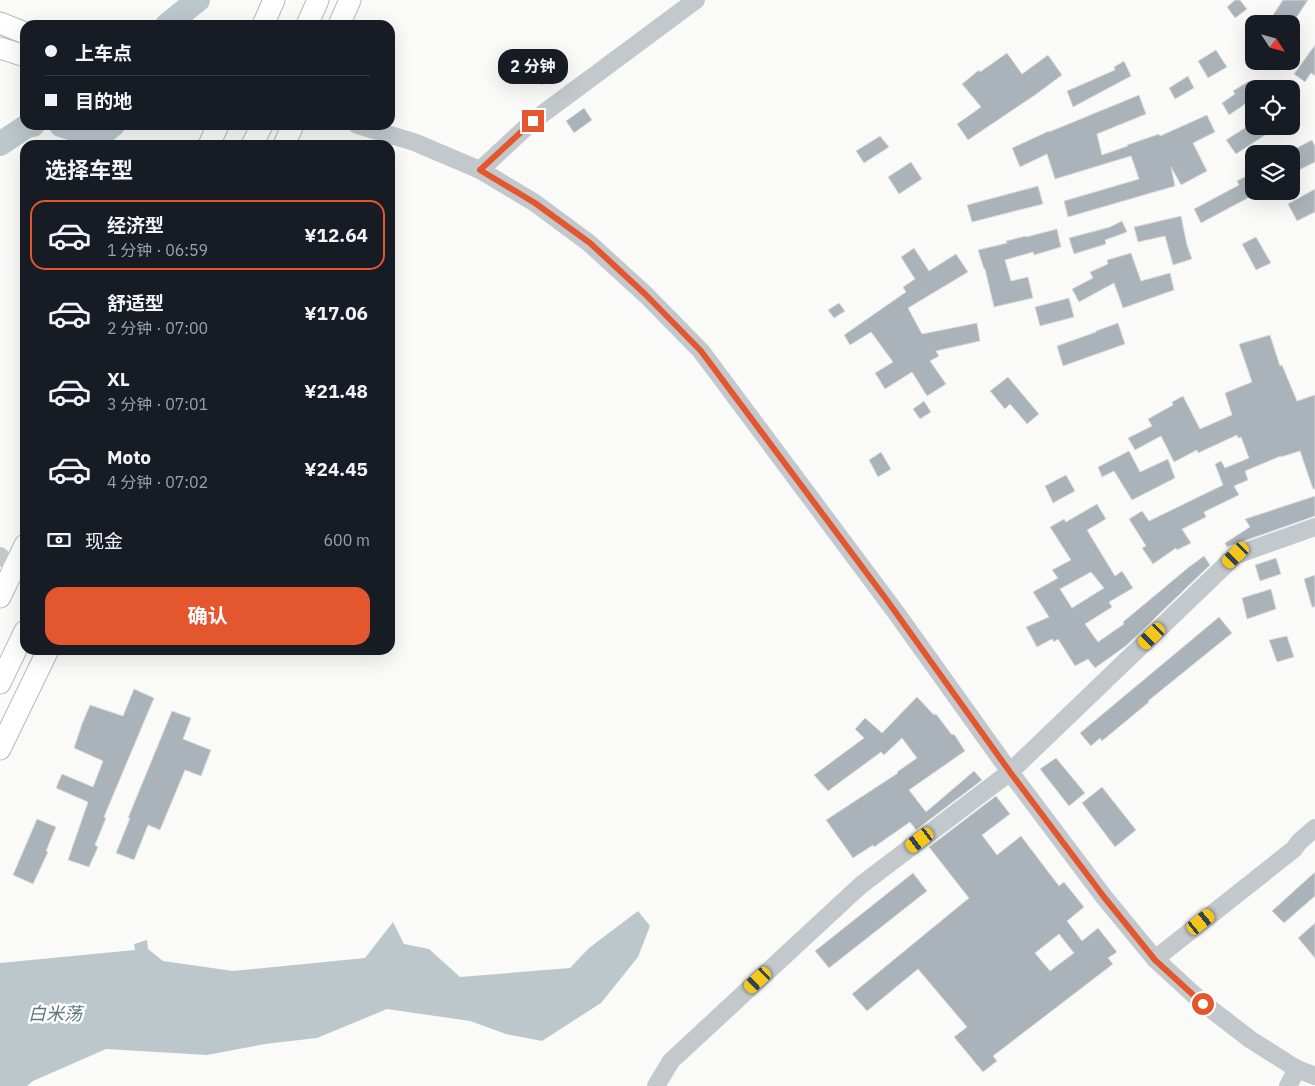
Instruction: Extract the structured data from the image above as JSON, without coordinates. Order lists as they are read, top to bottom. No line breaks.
{"water":["白米荡"],"north":"bottom right","page":{"banner":["上车点","目的地"],"bubble":"2 分钟","heading":"选择车型","list":[{"name":"经济型","note":"1 分钟 · 06:59","value":"¥12.64"},{"name":"舒适型","note":"2 分钟 · 07:00","value":"¥17.06"},{"name":"XL","note":"3 分钟 · 07:01","value":"¥21.48"},{"name":"Moto","note":"4 分钟 · 07:02","value":"¥24.45"}],"pay":["现金","600 m"],"buttons":"确认"}}
